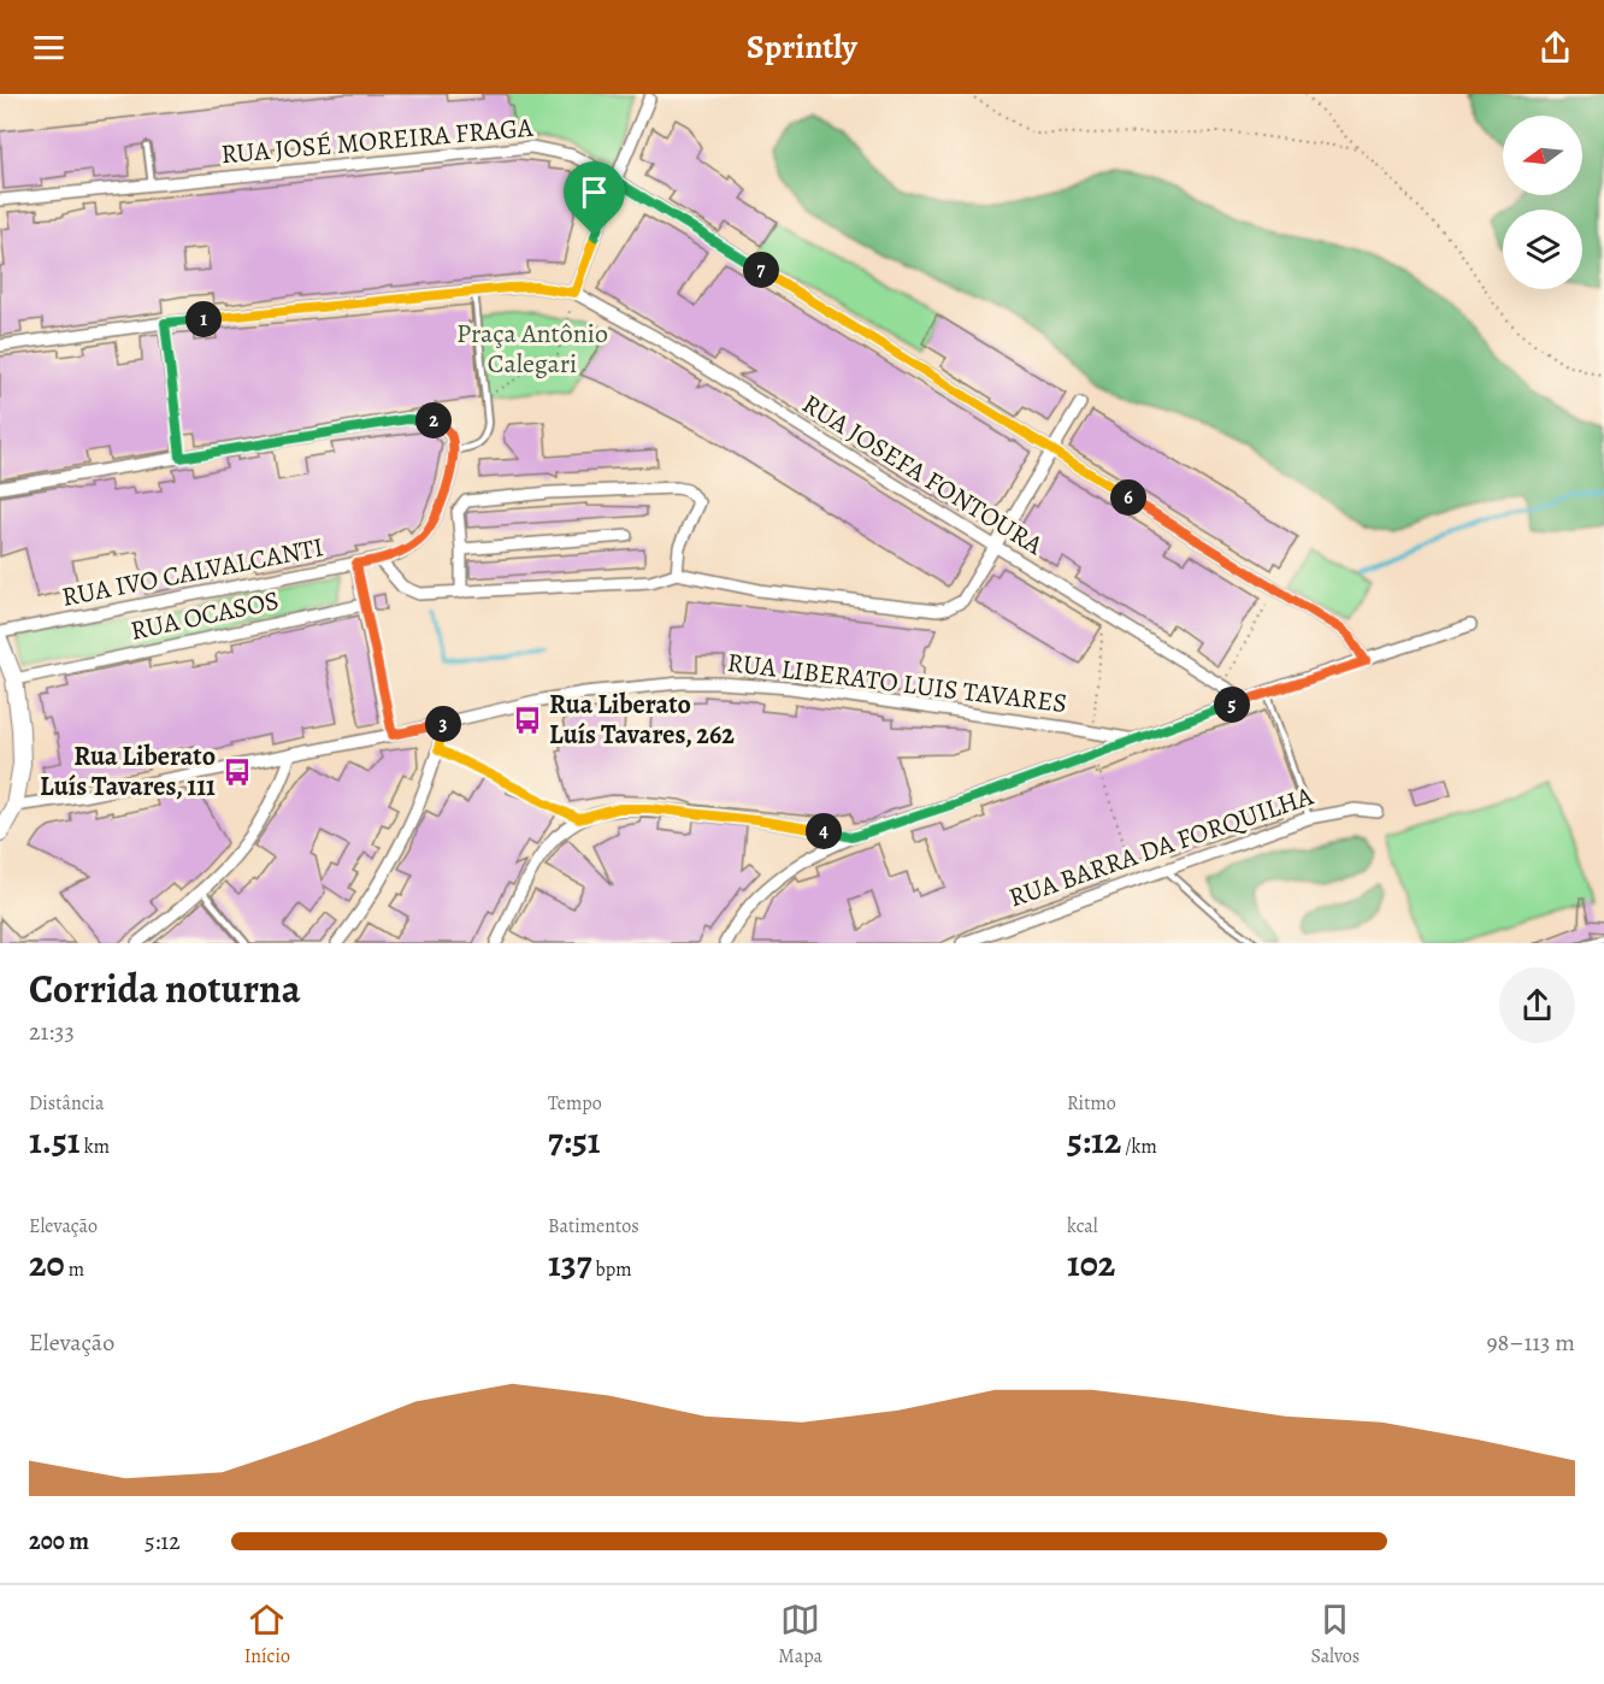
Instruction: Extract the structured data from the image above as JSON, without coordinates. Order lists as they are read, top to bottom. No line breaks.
{"streets":{"street":["RUA JOSÉ MOREIRA FRAGA","RUA JOSEFA FONTOURA","RUA IVO CALVALCANTI","RUA OCASOS","RUA LIBERATO LUIS TAVARES","RUA BARRA DA FORQUILHA"]},"parks":["Praça Antônio Calegari"],"places":{"bus stop":["Rua Liberato Luís Tavares, 262","Rua Liberato Luís Tavares, 111"]},"north":"left","page":{"header":"Sprintly","pins":["7","1","2","6","5","3","4"],"heading":["Corrida noturna","21:33"],"stats":[["Distância","1.51 km"],["Tempo","7:51"],["Ritmo","5:12 /km"],["Elevação","20 m"],["Batimentos","137 bpm"],["kcal","102"]],"chart":["Elevação","98–113 m"],"list":[{"name":"200 m","note":"5:12"}],"tabs":["Início","Mapa","Salvos"]}}
